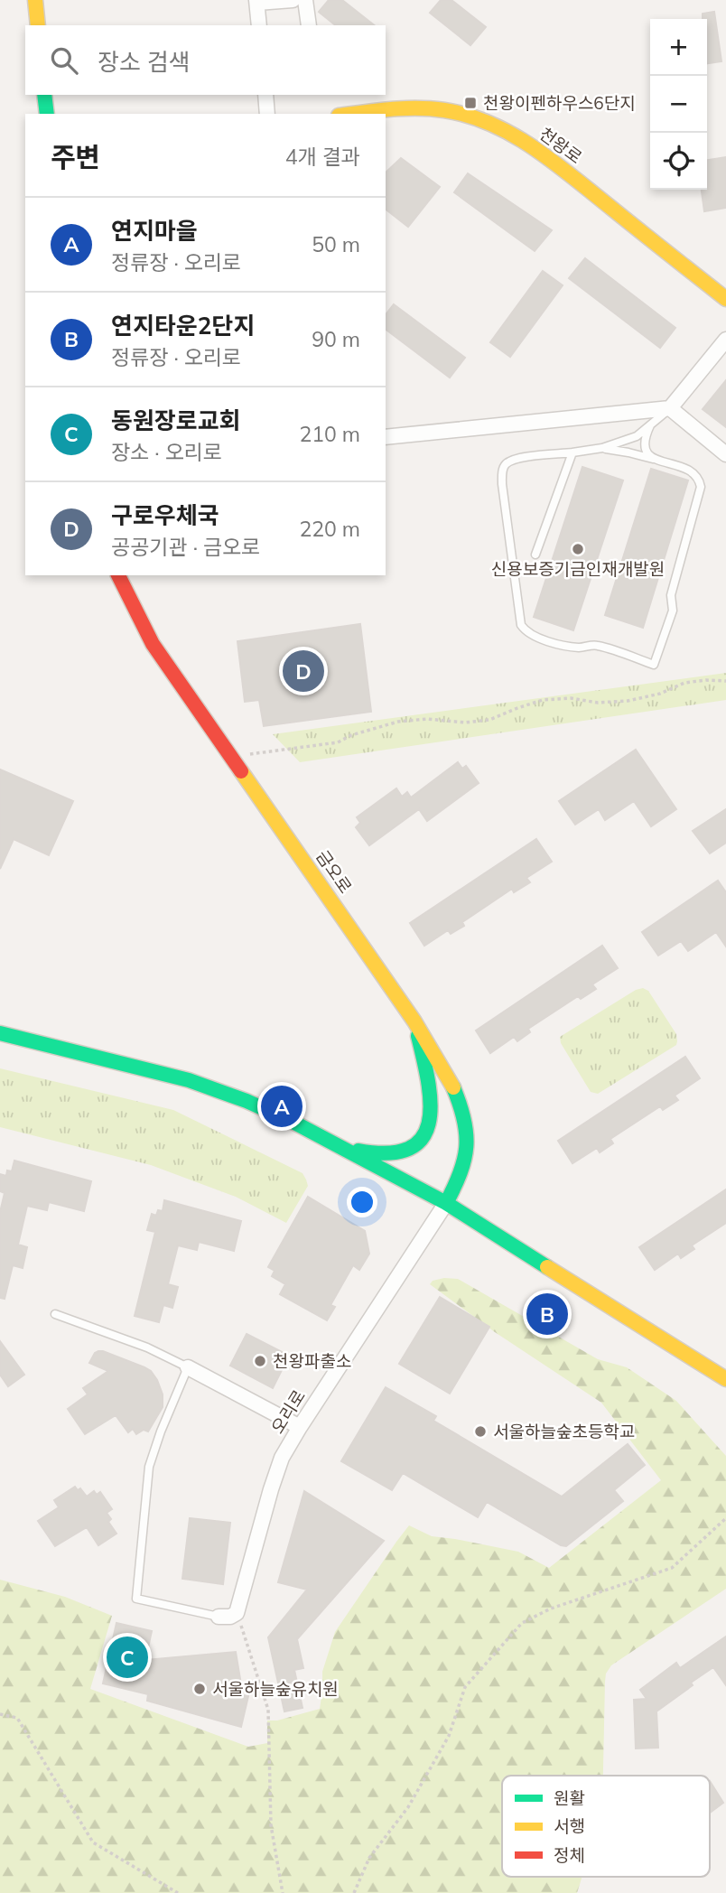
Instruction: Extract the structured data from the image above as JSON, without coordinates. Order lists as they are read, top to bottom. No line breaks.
{"streets":{"main road":["천왕로","금오로"],"street":["오리로"]},"crossings":[["금오로","오리로"]],"places":{"transit":["천왕이펜하우스6단지"],"other":["신용보증기금인재개발원","천왕파출소","서울하늘숲초등학교","서울하늘숲유치원"]},"legend":["원활","서행","정체"],"page":{"map_buttons":["+","−"],"search":"장소 검색","heading":["주변","4개 결과"],"list":[{"mark":"A","name":"연지마을","note":"정류장 · 오리로","value":"50 m"},{"mark":"B","name":"연지타운2단지","note":"정류장 · 오리로","value":"90 m"},{"mark":"C","name":"동원장로교회","note":"장소 · 오리로","value":"210 m"},{"mark":"D","name":"구로우체국","note":"공공기관 · 금오로","value":"220 m"}],"pins":["D","A","B","C"]}}
